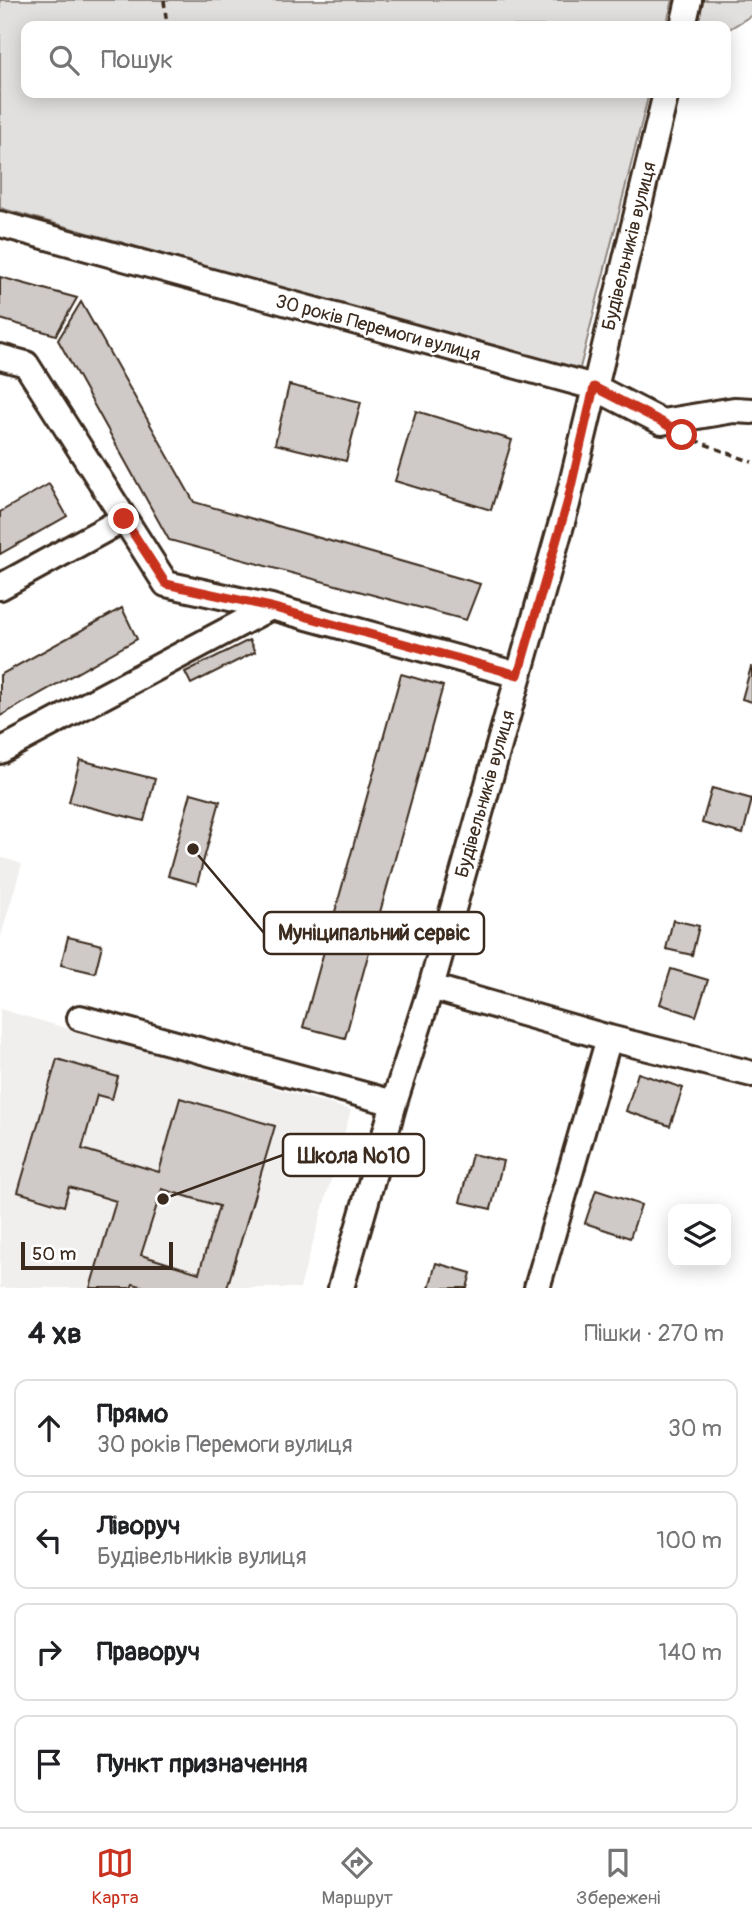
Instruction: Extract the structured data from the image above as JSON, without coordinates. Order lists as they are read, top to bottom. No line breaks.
{"streets":{"street":["Будівельників вулиця","30 років Перемоги вулиця"]},"crossings":[["Будівельників вулиця","30 років Перемоги вулиця"]],"places":["Муніципальний сервіс","Школа №10"],"scale_bar":"50 m","page":{"search":"Пошук","scale":"50 m","heading":["4 хв","Пішки · 270 m"],"list":[["Прямо","30 років Перемоги вулиця","30 m"],["Ліворуч","Будівельників вулиця","100 m"],["Праворуч","140 m"],"Пункт призначення"],"nav":["Карта","Маршрут","Збережені"]}}
